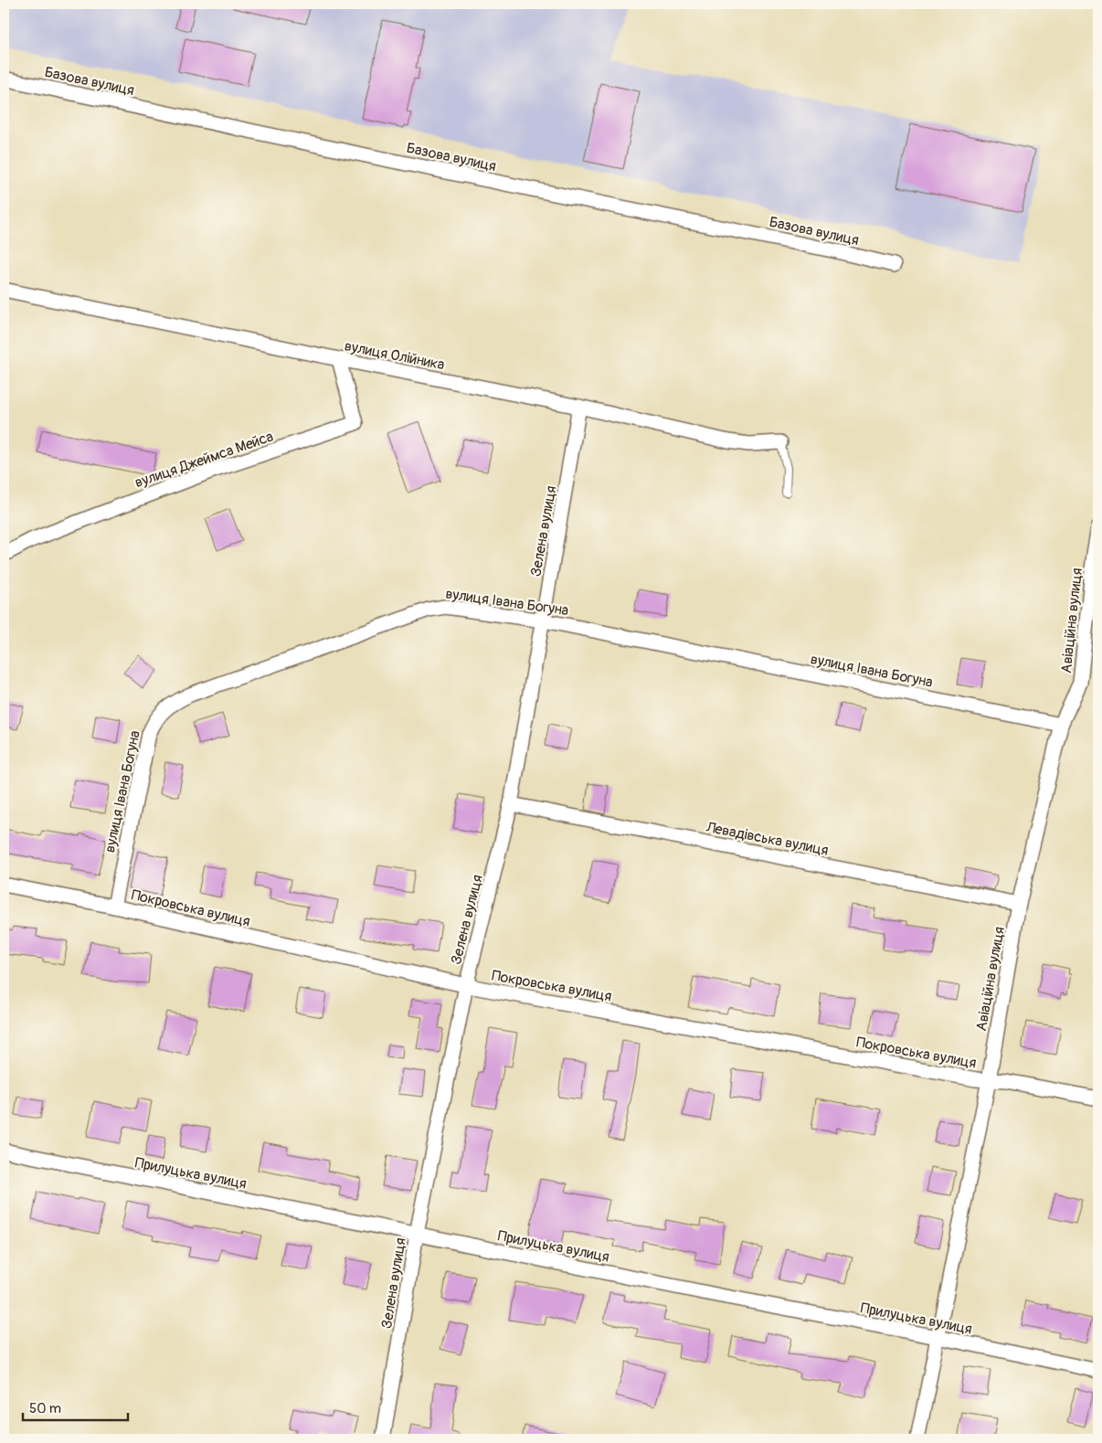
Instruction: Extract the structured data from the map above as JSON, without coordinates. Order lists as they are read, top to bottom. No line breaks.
{"streets":{"street":["Базова вулиця","вулиця Олійника","вулиця Джеймса Мейса","Зелена вулиця","вулиця Івана Богуна","Авіаційна вулиця","Левадівська вулиця","Покровська вулиця","Прилуцька вулиця"]},"crossings":[["вулиця Олійника","вулиця Джеймса Мейса"],["вулиця Олійника","Зелена вулиця"],["Зелена вулиця","вулиця Івана Богуна"],["Зелена вулиця","Левадівська вулиця"],["Зелена вулиця","Покровська вулиця"],["Зелена вулиця","Прилуцька вулиця"],["вулиця Івана Богуна","Авіаційна вулиця"],["вулиця Івана Богуна","Покровська вулиця"],["Авіаційна вулиця","Левадівська вулиця"],["Авіаційна вулиця","Покровська вулиця"],["Авіаційна вулиця","Прилуцька вулиця"]],"scale_bar":"50 m"}
